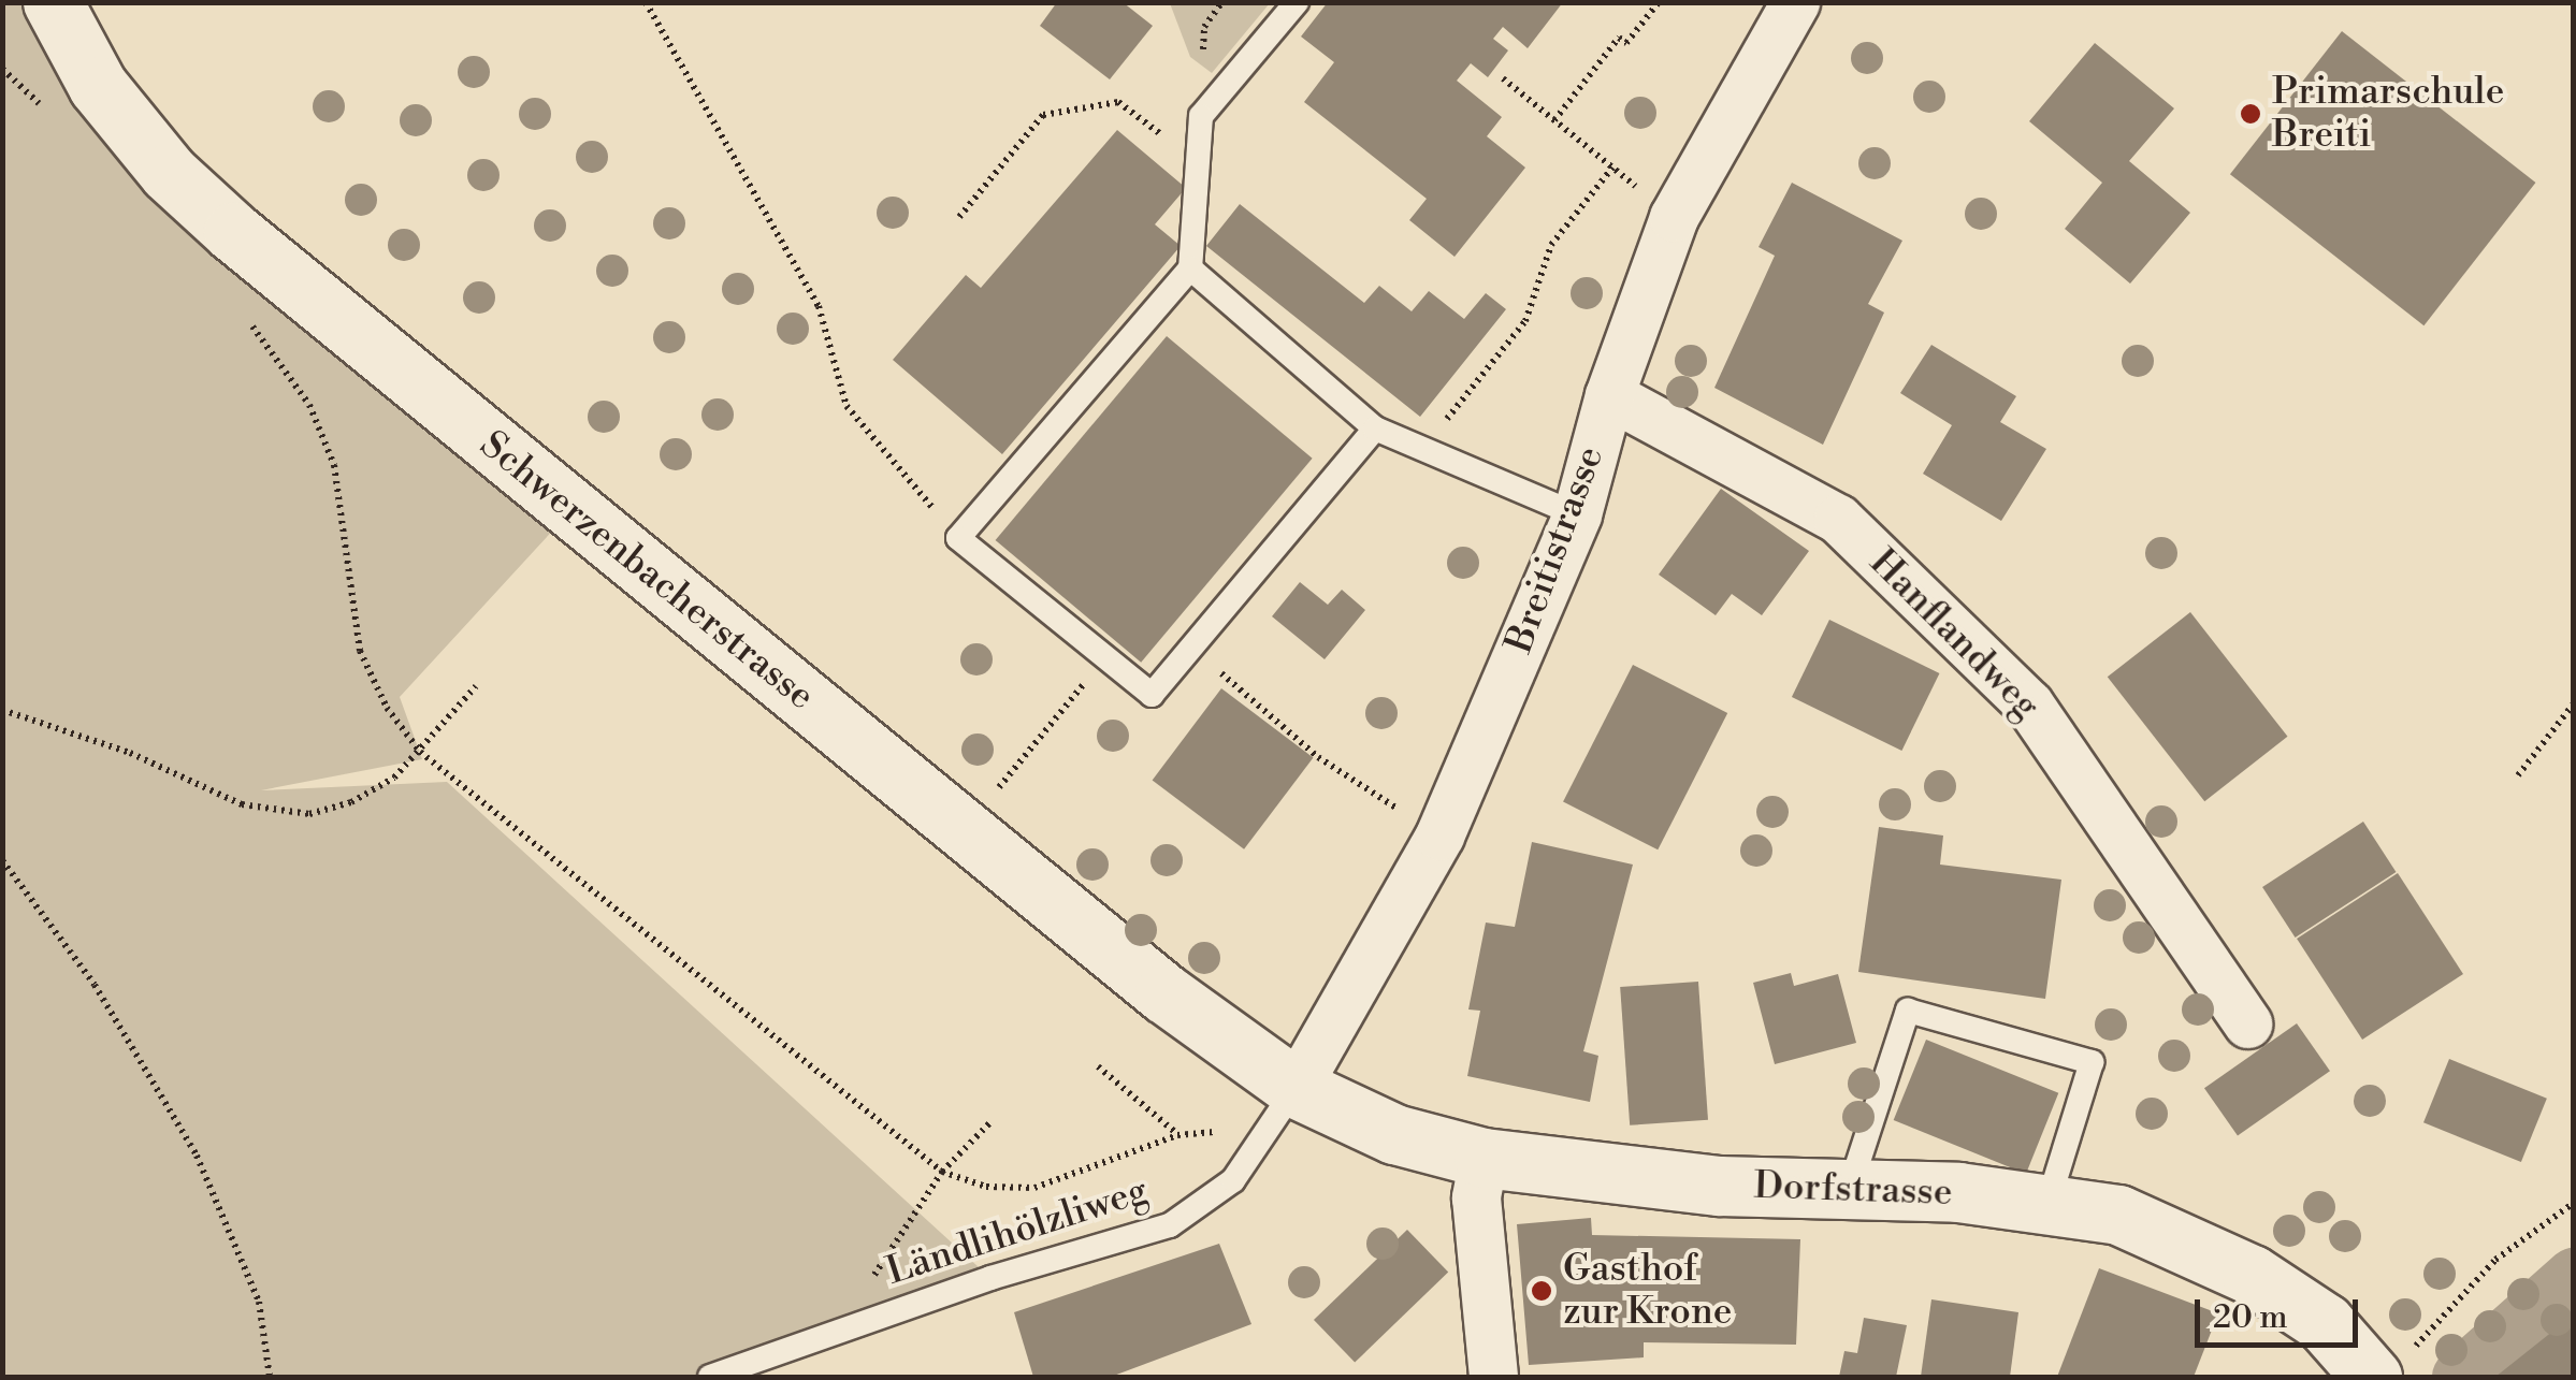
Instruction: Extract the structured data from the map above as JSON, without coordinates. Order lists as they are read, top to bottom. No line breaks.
{"streets":{"street":["Breitistrasse","Schwerzenbacherstrasse","Hanflandweg","Dorfstrasse"],"lane":["Ländlihölzliweg"]},"crossings":[["Breitistrasse","Schwerzenbacherstrasse"],["Breitistrasse","Hanflandweg"],["Breitistrasse","Dorfstrasse"],["Breitistrasse","Ländlihölzliweg"],["Schwerzenbacherstrasse","Dorfstrasse"],["Schwerzenbacherstrasse","Ländlihölzliweg"],["Dorfstrasse","Ländlihölzliweg"]],"places":["Primarschule Breiti","Gasthof zur Krone"],"scale_bar":"20 m"}
